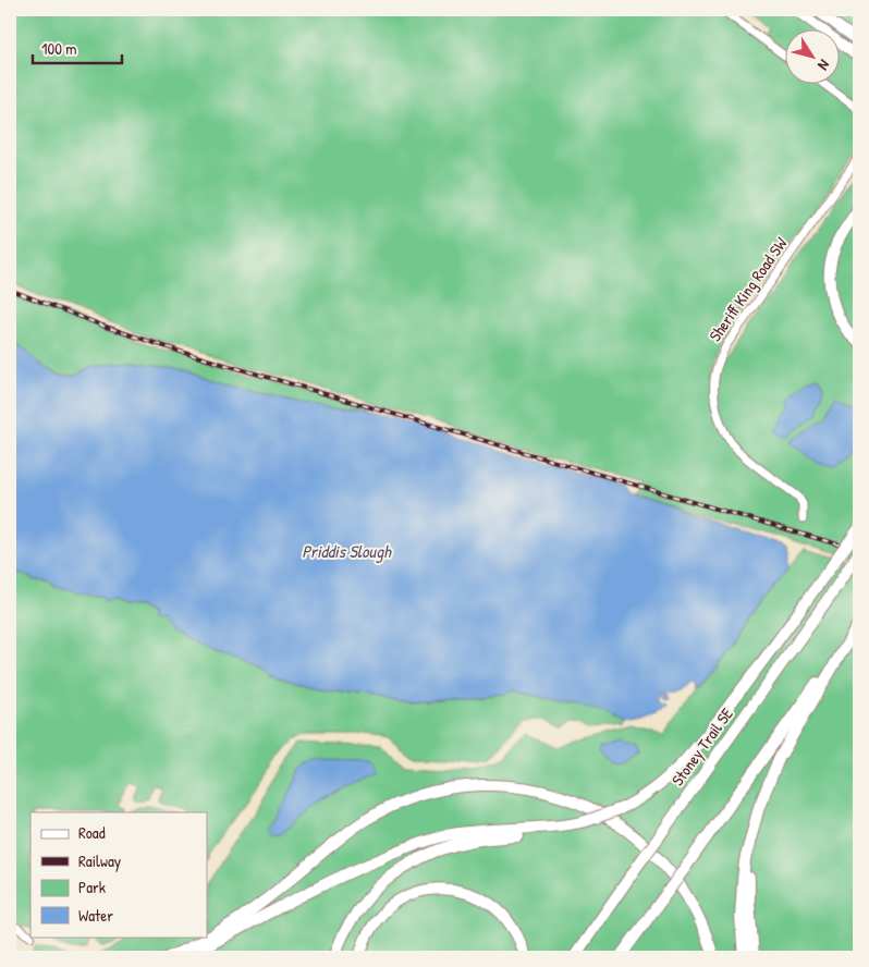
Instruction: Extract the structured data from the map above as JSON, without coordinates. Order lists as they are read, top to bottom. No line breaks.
{"streets":{"highway":["Stoney Trail SE"],"street":["Sheriff King Road SW"]},"water":["Priddis Slough"],"legend":["Road","Railway","Park","Water"],"scale_bar":"100 m","north":"bottom right"}
